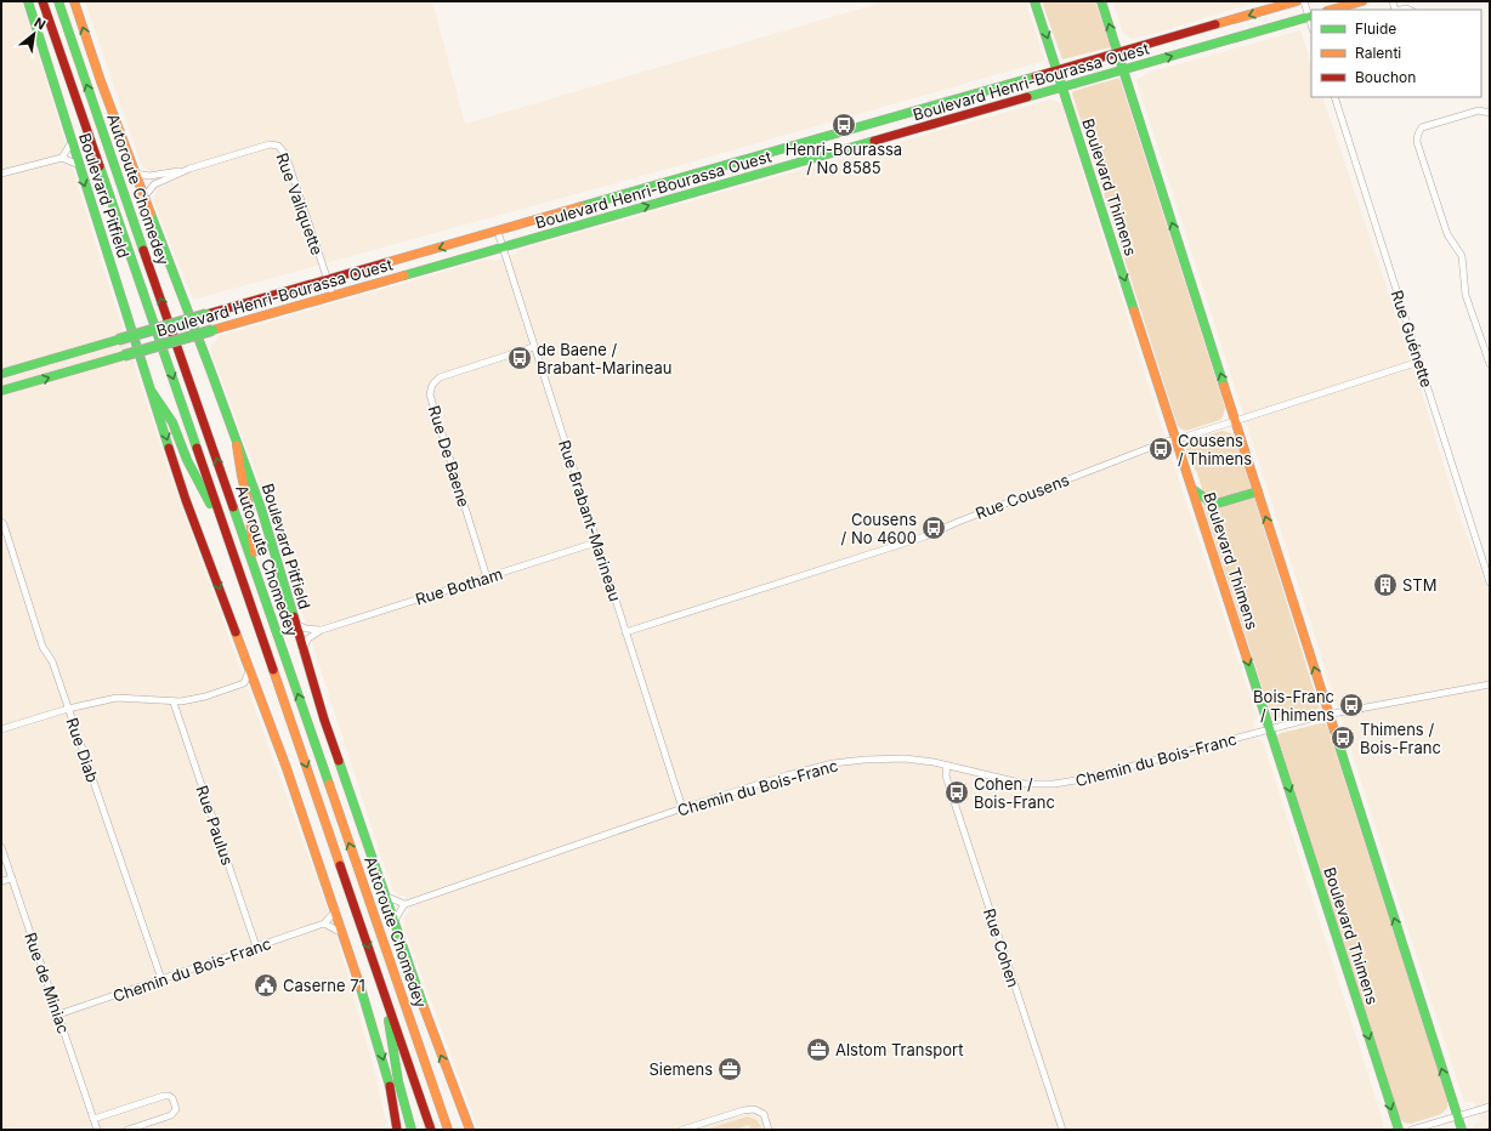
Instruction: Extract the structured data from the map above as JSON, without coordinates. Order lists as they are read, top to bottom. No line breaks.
{"streets":{"main road":["Boulevard Henri-Bourassa Ouest","Boulevard Thimens","Autoroute Chomedey","Boulevard Pitfield"],"street":["Rue Valiquette","Rue Guénette","Rue De Baene","Rue Cousens","Rue Brabant-Marineau","Rue Botham","Rue Diab","Chemin du Bois-Franc","Rue Paulus","Rue Cohen","Rue de Miniac"]},"crossings":[["Boulevard Henri-Bourassa Ouest","Boulevard Thimens"],["Boulevard Henri-Bourassa Ouest","Rue Valiquette"],["Boulevard Henri-Bourassa Ouest","Rue Brabant-Marineau"],["Boulevard Thimens","Rue Cousens"],["Boulevard Thimens","Chemin du Bois-Franc"],["Boulevard Pitfield","Rue Valiquette"],["Boulevard Pitfield","Rue Botham"],["Rue Guénette","Rue Cousens"],["Rue De Baene","Rue Brabant-Marineau"],["Rue De Baene","Rue Botham"],["Rue Cousens","Rue Brabant-Marineau"],["Rue Brabant-Marineau","Rue Botham"],["Rue Brabant-Marineau","Chemin du Bois-Franc"],["Rue Diab","Chemin du Bois-Franc"],["Chemin du Bois-Franc","Rue Paulus"],["Chemin du Bois-Franc","Rue Cohen"],["Chemin du Bois-Franc","Rue de Miniac"]],"places":{"bus stop":["Henri-Bourassa / No 8585","de Baene / Brabant-Marineau","Cousens / Thimens","Cousens / No 4600","Bois-Franc / Thimens","Thimens / Bois-Franc","Cohen / Bois-Franc"],"building":["STM"],"public building":["Caserne 71"],"office":["Alstom Transport","Siemens"]},"legend":["Fluide","Ralenti","Bouchon"],"north":"top right"}
